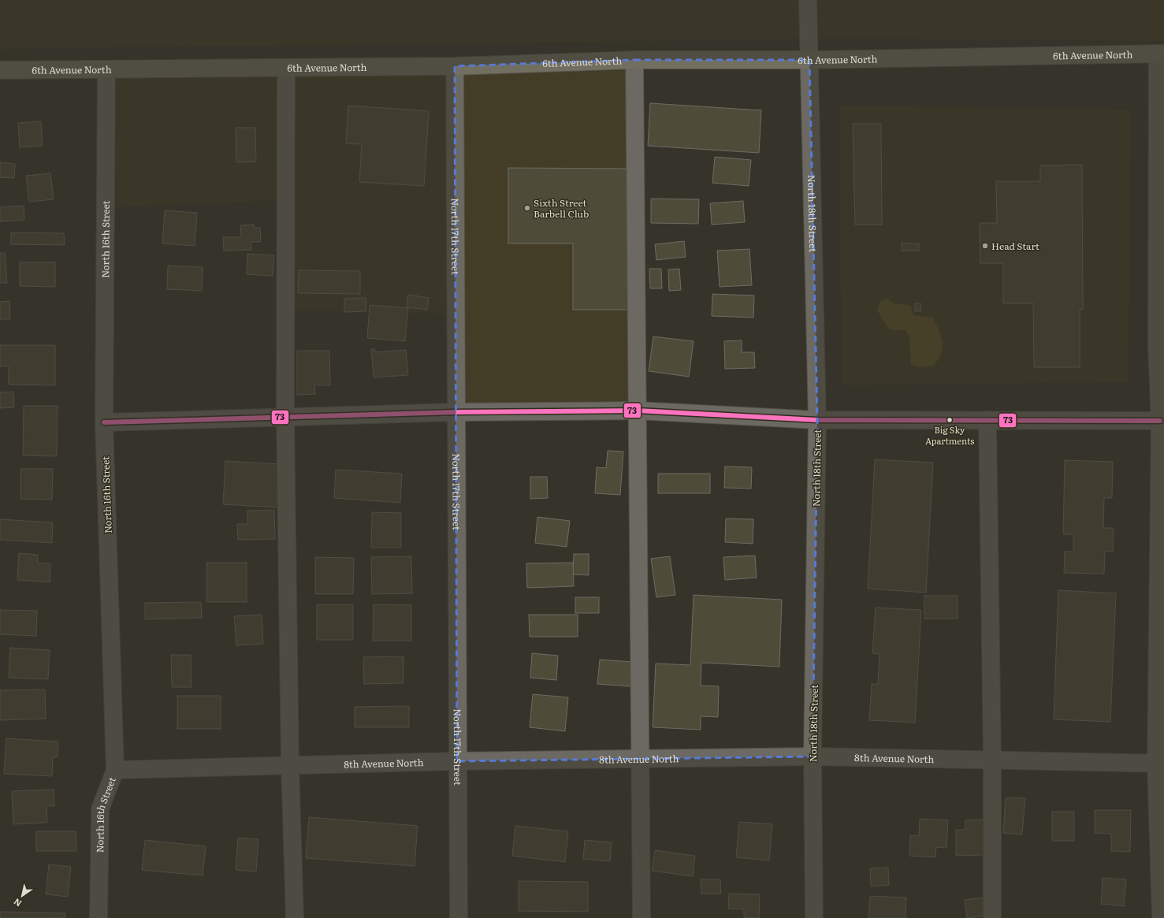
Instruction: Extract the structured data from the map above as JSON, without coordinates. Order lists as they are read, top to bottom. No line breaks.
{"streets":{"main road":["6th Avenue North"],"street":["North 18th Street","North 17th Street","North 16th Street","8th Avenue North"]},"crossings":[["6th Avenue North","North 18th Street"],["6th Avenue North","North 17th Street"],["6th Avenue North","North 16th Street"],["North 18th Street","8th Avenue North"],["North 17th Street","8th Avenue North"],["North 16th Street","8th Avenue North"]],"places":["Sixth Street Barbell Club","Head Start","Big Sky Apartments"],"lines":["transit line 73"],"north":"bottom left"}
